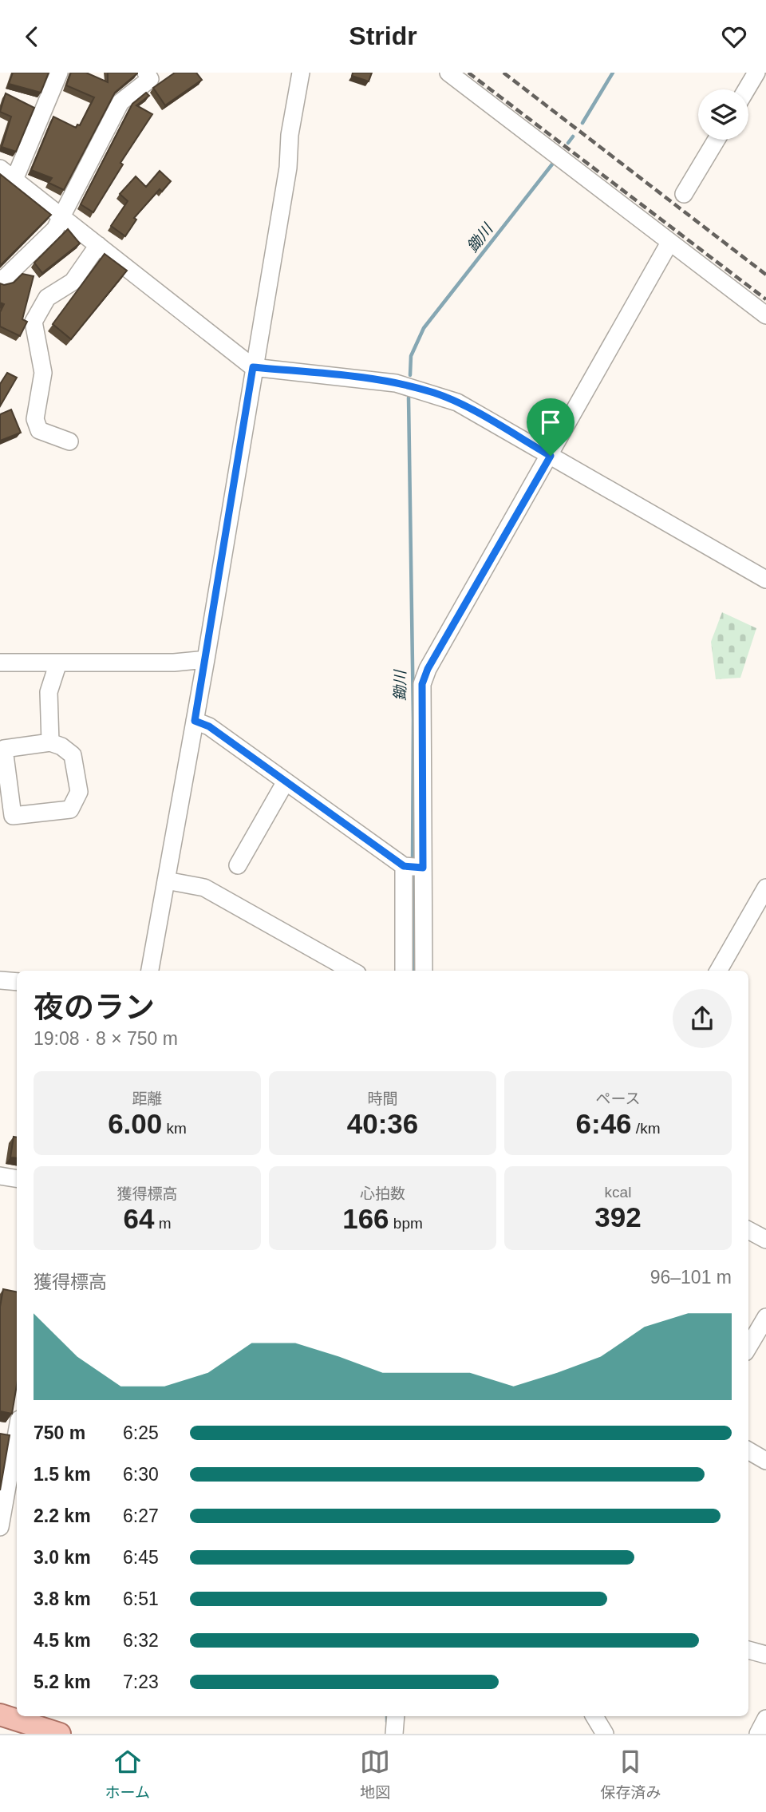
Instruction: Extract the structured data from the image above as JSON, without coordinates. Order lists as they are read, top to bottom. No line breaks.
{"water":["鋤川"],"page":{"header":"Stridr","heading":["夜のラン","19:08 · 8 × 750 m"],"stats":[["距離","6.00 km"],["時間","40:36"],["ペース","6:46 /km"],["獲得標高","64 m"],["心拍数","166 bpm"],["kcal","392"]],"chart":["獲得標高","96–101 m"],"list":[{"name":"750 m","note":"6:25"},{"name":"1.5 km","note":"6:30"},{"name":"2.2 km","note":"6:27"},{"name":"3.0 km","note":"6:45"},{"name":"3.8 km","note":"6:51"},{"name":"4.5 km","note":"6:32"},{"name":"5.2 km","note":"7:23"}],"tabs":["ホーム","地図","保存済み"]}}
